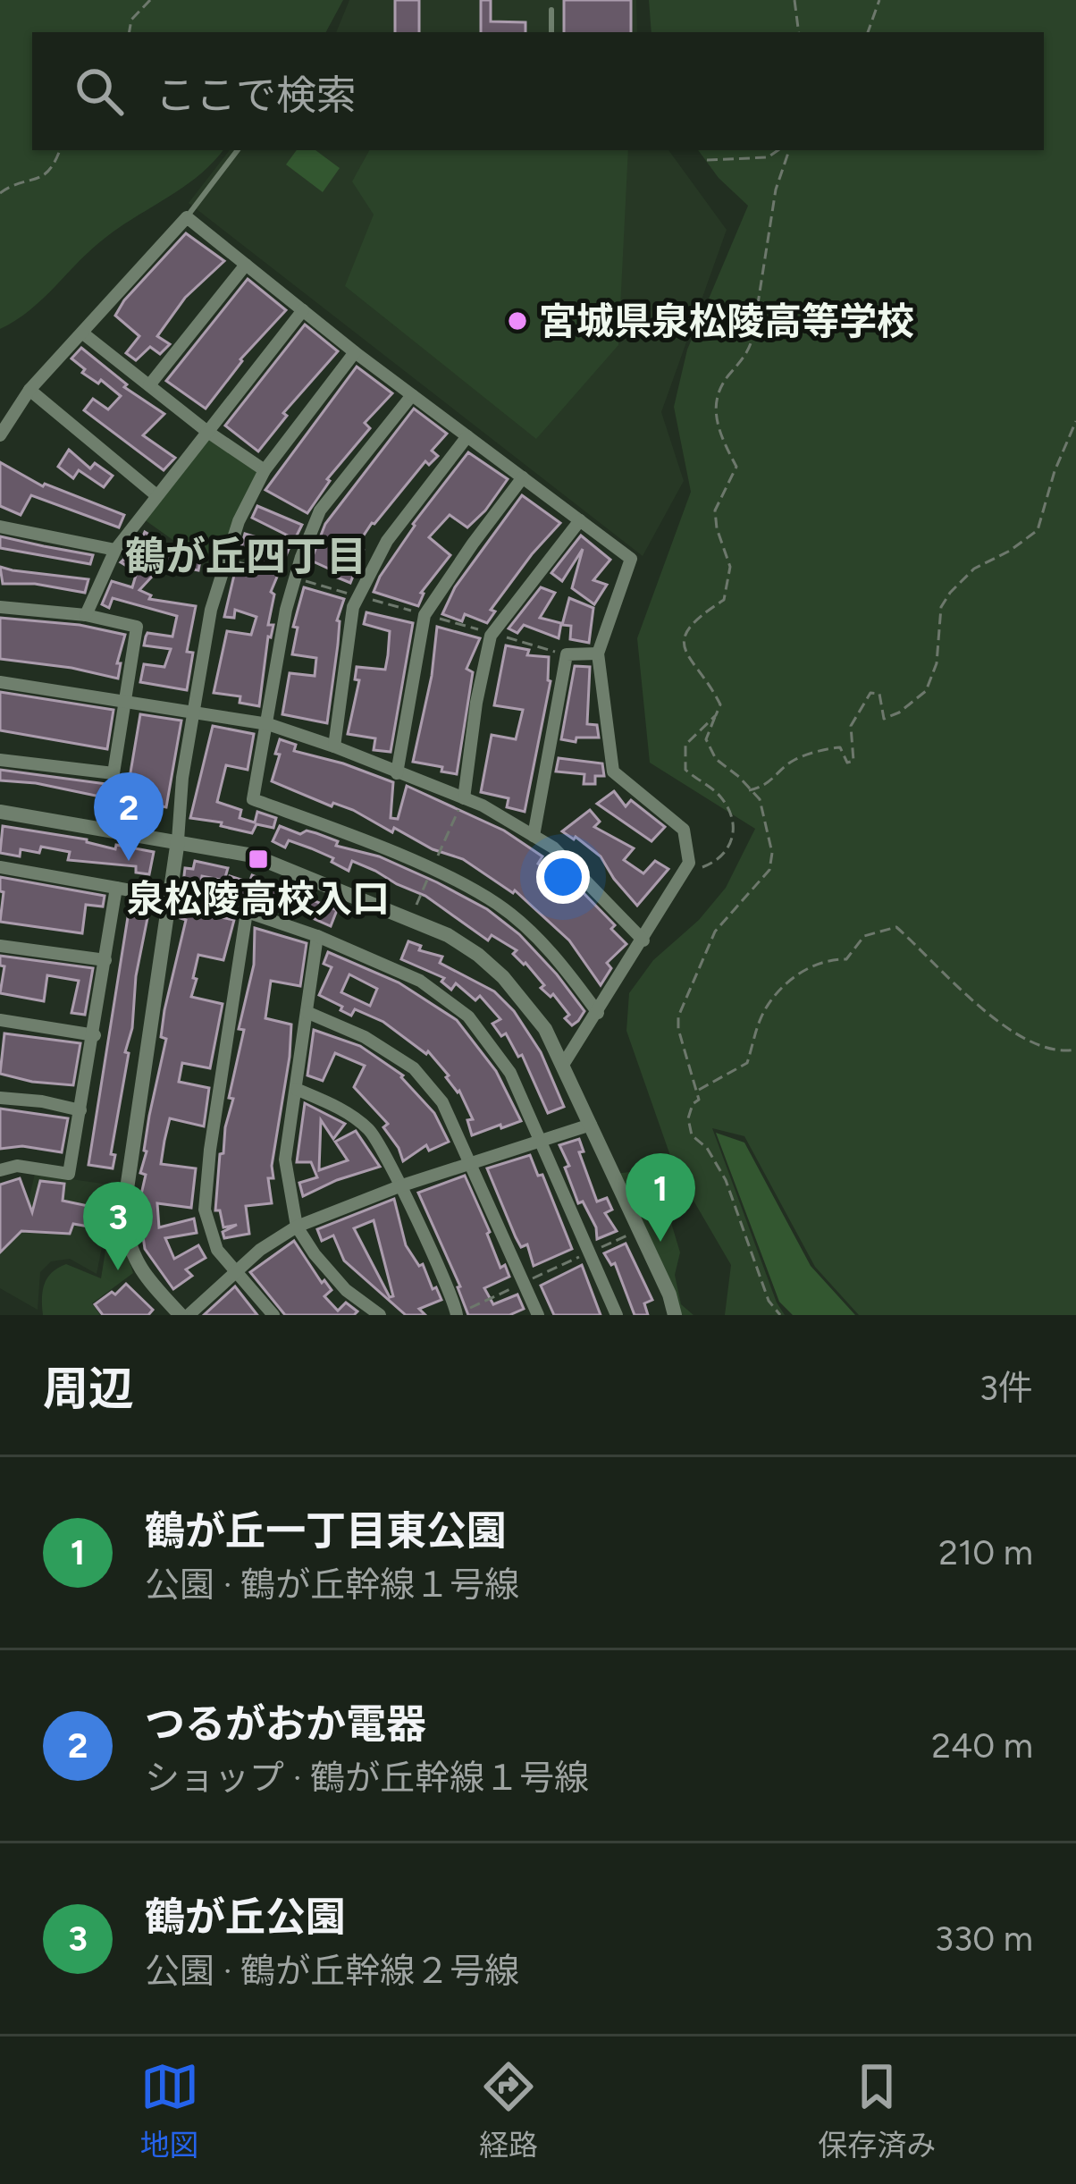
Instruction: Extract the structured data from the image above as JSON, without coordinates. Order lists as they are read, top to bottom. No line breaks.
{"districts":["鶴が丘四丁目"],"places":{"other":["宮城県泉松陵高等学校"],"transit":["泉松陵高校入口"]},"page":{"search":"ここで検索","pins":["2","1","3"],"heading":["周辺","3件"],"list":[{"mark":"1","name":"鶴が丘一丁目東公園","note":"公園 · 鶴が丘幹線１号線","value":"210 m"},{"mark":"2","name":"つるがおか電器","note":"ショップ · 鶴が丘幹線１号線","value":"240 m"},{"mark":"3","name":"鶴が丘公園","note":"公園 · 鶴が丘幹線２号線","value":"330 m"}],"nav":["地図","経路","保存済み"]}}
